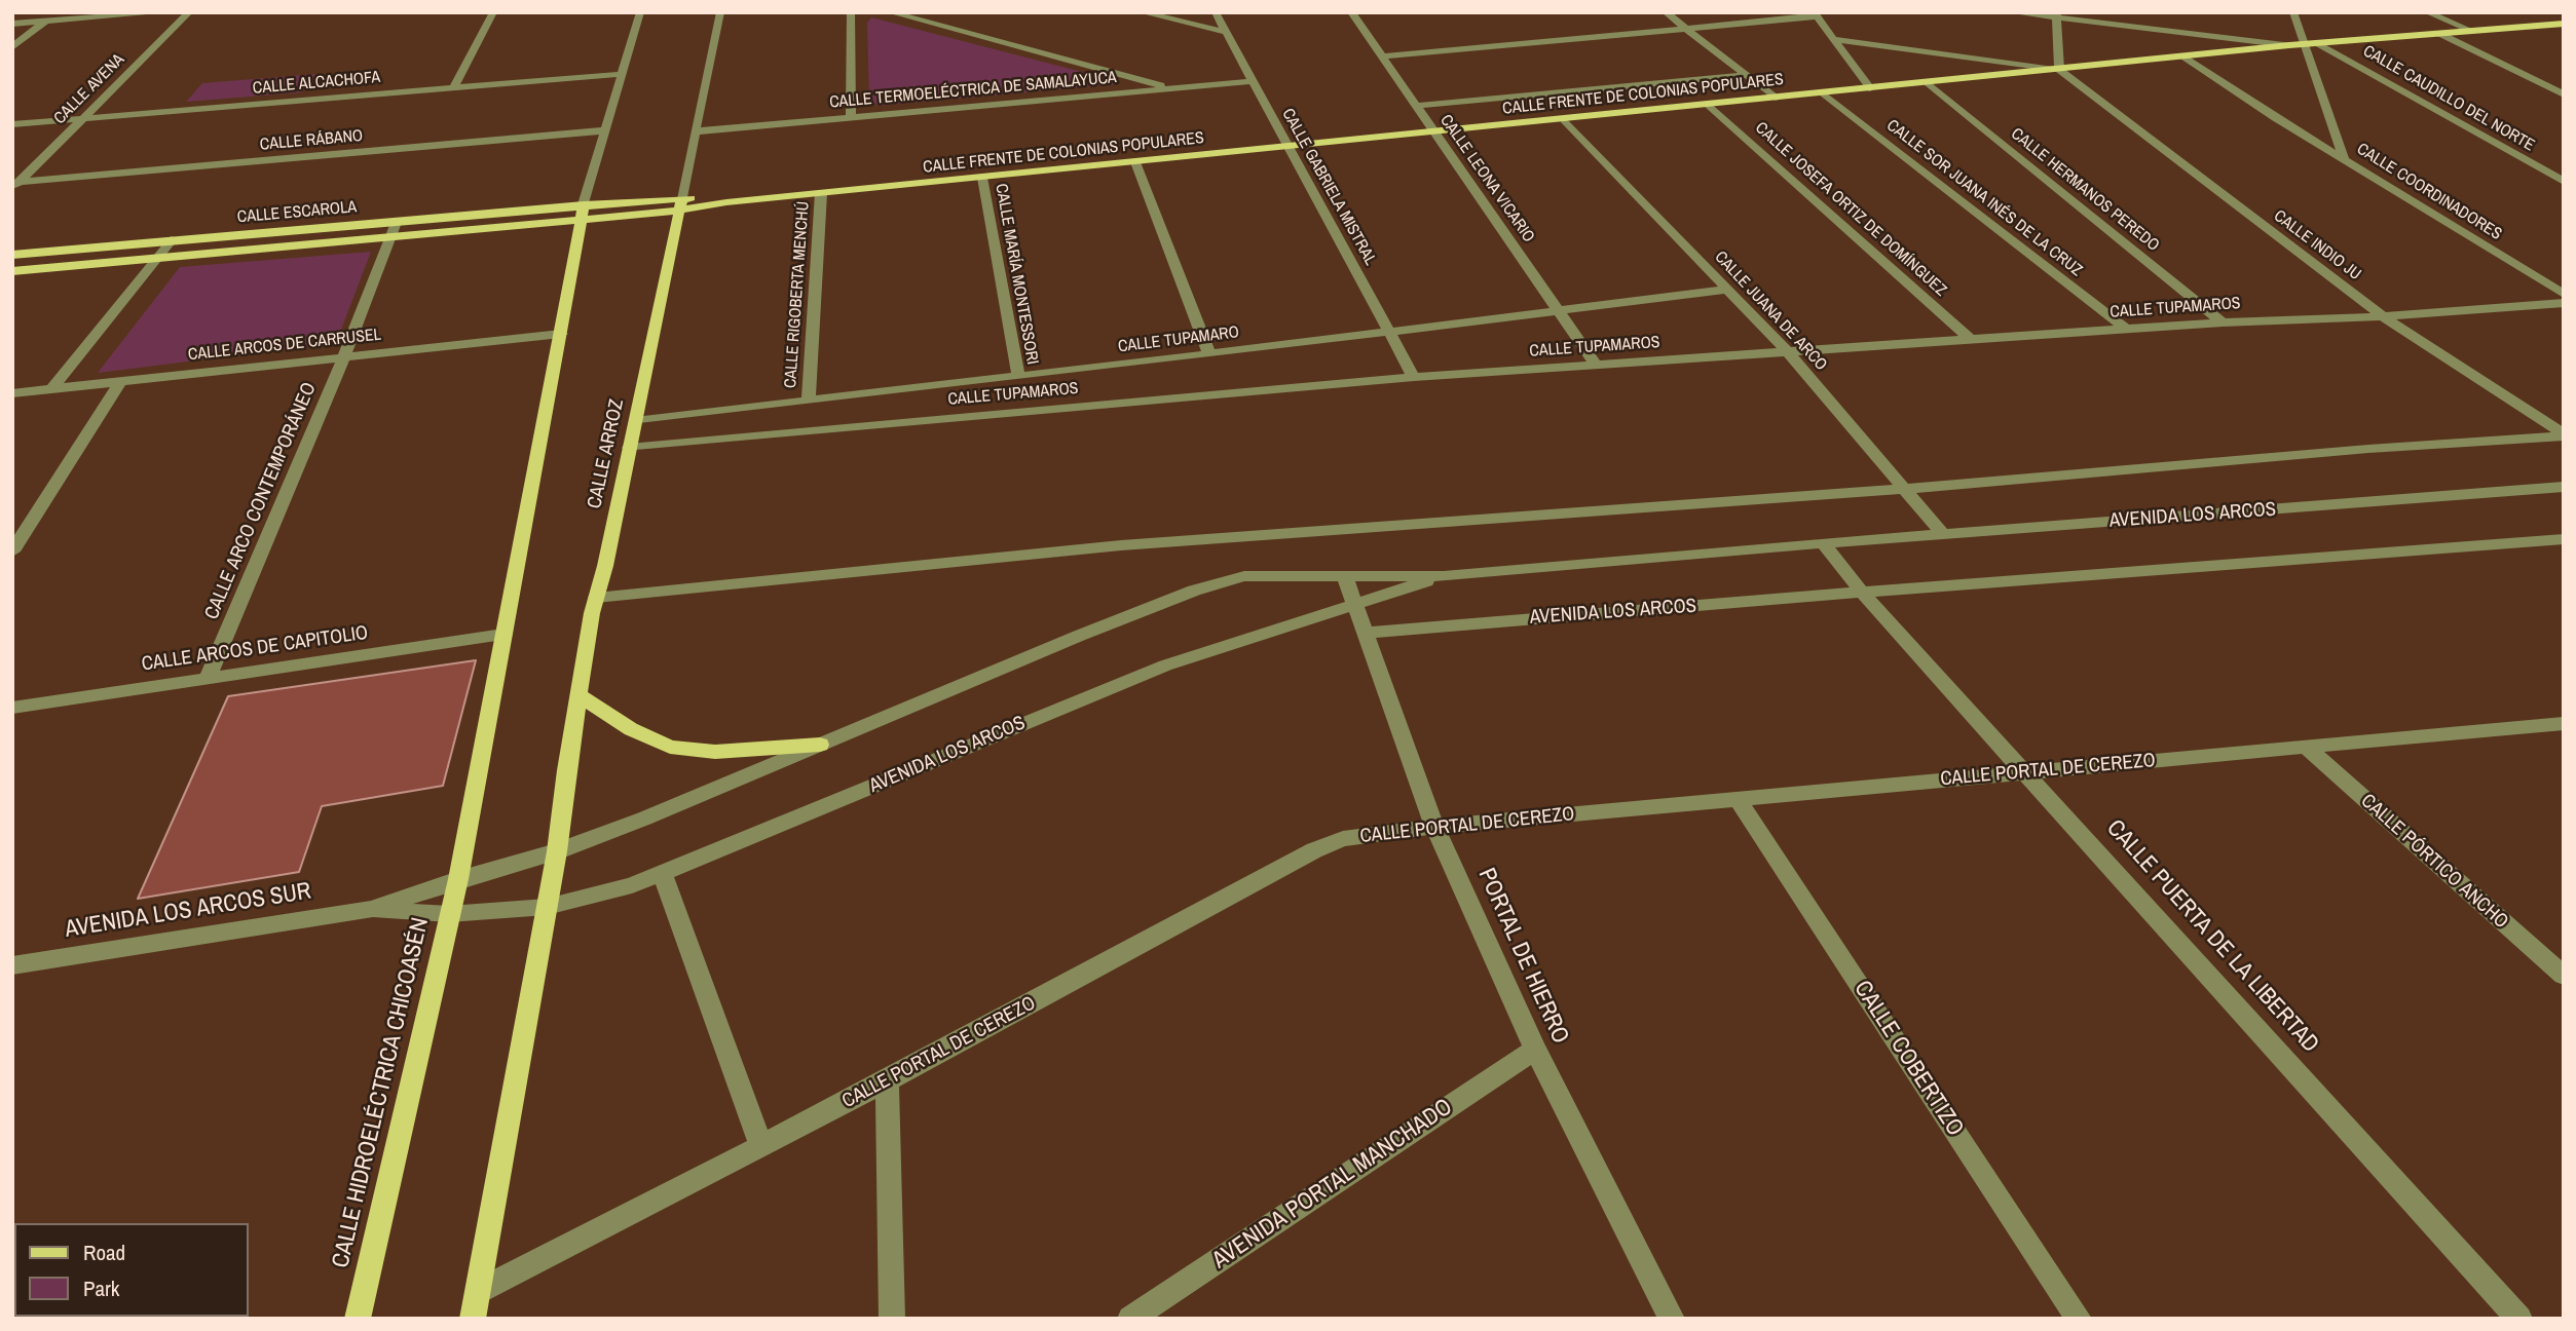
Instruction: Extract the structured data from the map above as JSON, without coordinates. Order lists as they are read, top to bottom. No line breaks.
{"streets":{"main road":["CALLE FRENTE DE COLONIAS POPULARES","CALLE ESCAROLA","CALLE ARROZ","CALLE HIDROELÉCTRICA CHICOASÉN"],"street":["CALLE ALCACHOFA","CALLE AVENA","CALLE TERMOELÉCTRICA DE SAMALAYUCA","CALLE CAUDILLO DEL NORTE","CALLE RÁBANO","CALLE LEONA VICARIO","CALLE GABRIELA MISTRAL","CALLE HERMANOS PEREDO","CALLE COORDINADORES","CALLE SOR JUANA INÉS DE LA CRUZ","CALLE JOSEFA ORTIZ DE DOMÍNGUEZ","CALLE INDIO JU","CALLE MARÍA MONTESSORI","CALLE RIGOBERTA MENCHÚ","CALLE TUPAMAROS","CALLE JUANA DE ARCO","CALLE TUPAMARO","CALLE ARCOS DE CARRUSEL","CALLE ARCO CONTEMPORÁNEO","AVENIDA LOS ARCOS","CALLE ARCOS DE CAPITOLIO","CALLE PORTAL DE CEREZO","CALLE PÓRTICO ANCHO","AVENIDA LOS ARCOS SUR","CALLE PUERTA DE LA LIBERTAD","PORTAL DE HIERRO","CALLE COBERTIZO","AVENIDA PORTAL MANCHADO"]},"crossings":[["CALLE ALCACHOFA","CALLE AVENA"],["CALLE AVENA","CALLE RÁBANO"],["CALLE TERMOELÉCTRICA DE SAMALAYUCA","CALLE GABRIELA MISTRAL"],["CALLE TERMOELÉCTRICA DE SAMALAYUCA","CALLE ARROZ"],["CALLE FRENTE DE COLONIAS POPULARES","CALLE CAUDILLO DEL NORTE"],["CALLE FRENTE DE COLONIAS POPULARES","CALLE LEONA VICARIO"],["CALLE FRENTE DE COLONIAS POPULARES","CALLE GABRIELA MISTRAL"],["CALLE FRENTE DE COLONIAS POPULARES","CALLE HERMANOS PEREDO"],["CALLE FRENTE DE COLONIAS POPULARES","CALLE COORDINADORES"],["CALLE FRENTE DE COLONIAS POPULARES","CALLE SOR JUANA INÉS DE LA CRUZ"],["CALLE FRENTE DE COLONIAS POPULARES","CALLE JOSEFA ORTIZ DE DOMÍNGUEZ"],["CALLE FRENTE DE COLONIAS POPULARES","CALLE ESCAROLA"],["CALLE FRENTE DE COLONIAS POPULARES","CALLE INDIO JU"],["CALLE FRENTE DE COLONIAS POPULARES","CALLE MARÍA MONTESSORI"],["CALLE FRENTE DE COLONIAS POPULARES","CALLE RIGOBERTA MENCHÚ"],["CALLE FRENTE DE COLONIAS POPULARES","CALLE JUANA DE ARCO"],["CALLE FRENTE DE COLONIAS POPULARES","CALLE ARROZ"],["CALLE LEONA VICARIO","CALLE TUPAMAROS"],["CALLE LEONA VICARIO","CALLE TUPAMARO"],["CALLE GABRIELA MISTRAL","CALLE TUPAMAROS"],["CALLE GABRIELA MISTRAL","CALLE TUPAMARO"],["CALLE HERMANOS PEREDO","CALLE TUPAMAROS"],["CALLE SOR JUANA INÉS DE LA CRUZ","CALLE TUPAMAROS"],["CALLE JOSEFA ORTIZ DE DOMÍNGUEZ","CALLE TUPAMAROS"],["CALLE ESCAROLA","CALLE ARCO CONTEMPORÁNEO"],["CALLE INDIO JU","CALLE TUPAMAROS"],["CALLE MARÍA MONTESSORI","CALLE TUPAMARO"],["CALLE RIGOBERTA MENCHÚ","CALLE TUPAMARO"],["CALLE TUPAMAROS","CALLE JUANA DE ARCO"],["CALLE TUPAMAROS","CALLE ARROZ"],["CALLE JUANA DE ARCO","CALLE TUPAMARO"],["CALLE JUANA DE ARCO","AVENIDA LOS ARCOS"],["CALLE TUPAMARO","CALLE ARROZ"],["CALLE ARCOS DE CARRUSEL","CALLE ARCO CONTEMPORÁNEO"],["CALLE ARROZ","AVENIDA LOS ARCOS"],["CALLE ARCO CONTEMPORÁNEO","CALLE ARCOS DE CAPITOLIO"],["AVENIDA LOS ARCOS","AVENIDA LOS ARCOS SUR"],["AVENIDA LOS ARCOS","CALLE PUERTA DE LA LIBERTAD"],["AVENIDA LOS ARCOS","PORTAL DE HIERRO"],["AVENIDA LOS ARCOS","CALLE HIDROELÉCTRICA CHICOASÉN"],["CALLE PORTAL DE CEREZO","CALLE PÓRTICO ANCHO"],["CALLE PORTAL DE CEREZO","CALLE PUERTA DE LA LIBERTAD"],["CALLE PORTAL DE CEREZO","PORTAL DE HIERRO"],["CALLE PORTAL DE CEREZO","CALLE COBERTIZO"],["AVENIDA LOS ARCOS SUR","CALLE HIDROELÉCTRICA CHICOASÉN"],["PORTAL DE HIERRO","AVENIDA PORTAL MANCHADO"]],"legend":["Road","Park"]}
